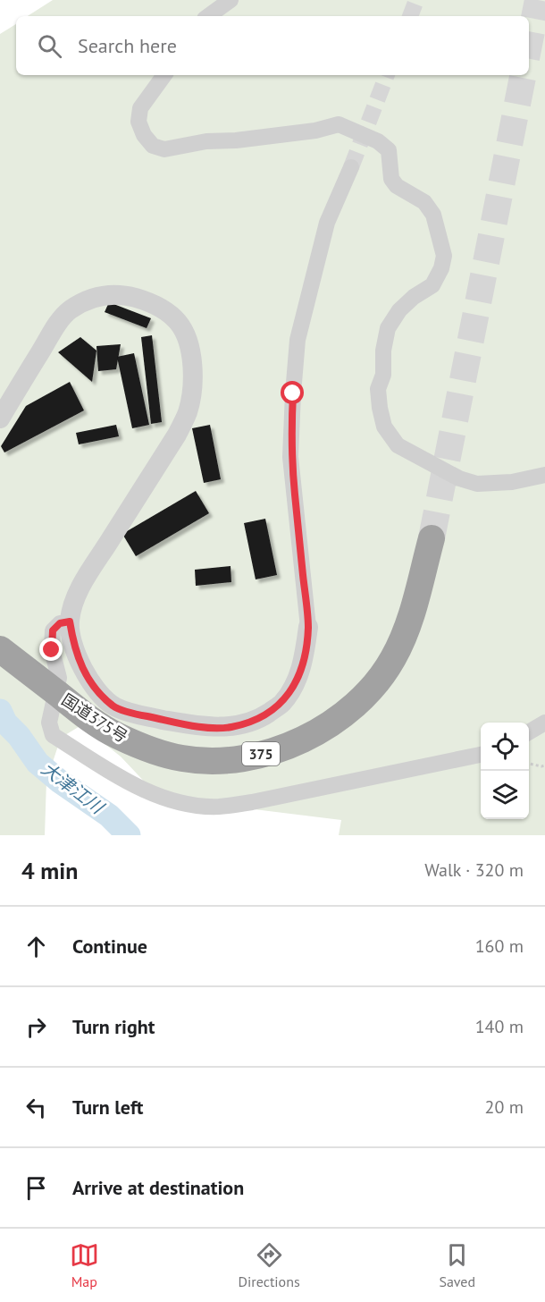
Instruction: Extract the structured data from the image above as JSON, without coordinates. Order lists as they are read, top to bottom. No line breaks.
{"streets":{"highway":["国道375号","375"]},"water":["大津江川"],"page":{"search":"Search here","heading":["4 min","Walk · 320 m"],"list":[["Continue","160 m"],["Turn right","140 m"],["Turn left","20 m"],"Arrive at destination"],"nav":["Map","Directions","Saved"]}}
